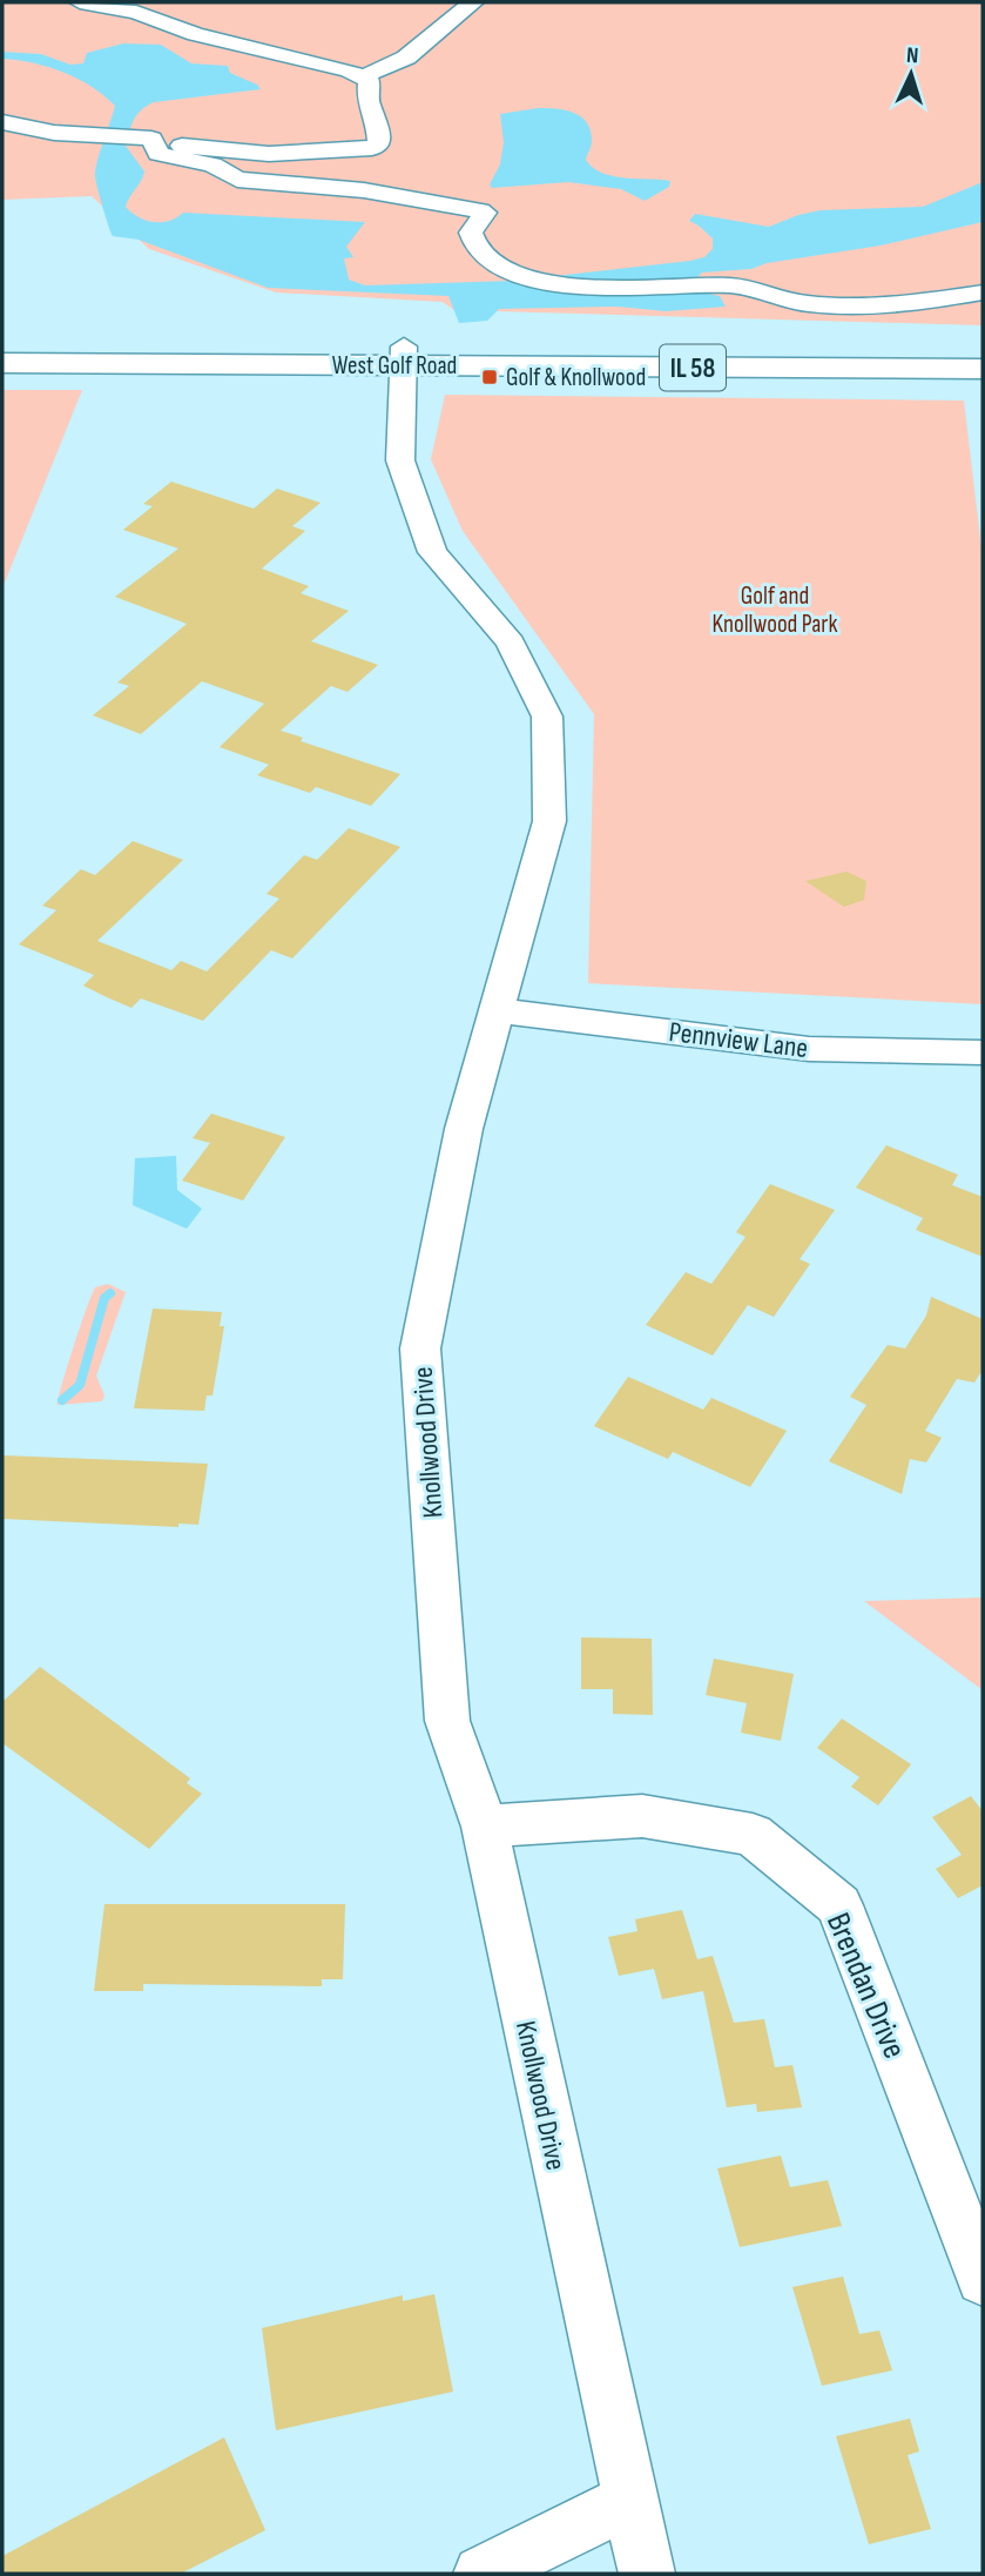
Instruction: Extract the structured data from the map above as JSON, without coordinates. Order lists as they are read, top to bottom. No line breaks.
{"streets":{"main road":["West Golf Road","IL 58"],"street":["Pennview Lane","Knollwood Drive","Brendan Drive"]},"crossings":[["West Golf Road","Knollwood Drive"],["Pennview Lane","Knollwood Drive"],["Knollwood Drive","Brendan Drive"]],"parks":["Golf and Knollwood Park"],"places":{"transit":["Golf & Knollwood"]},"north":"top"}
